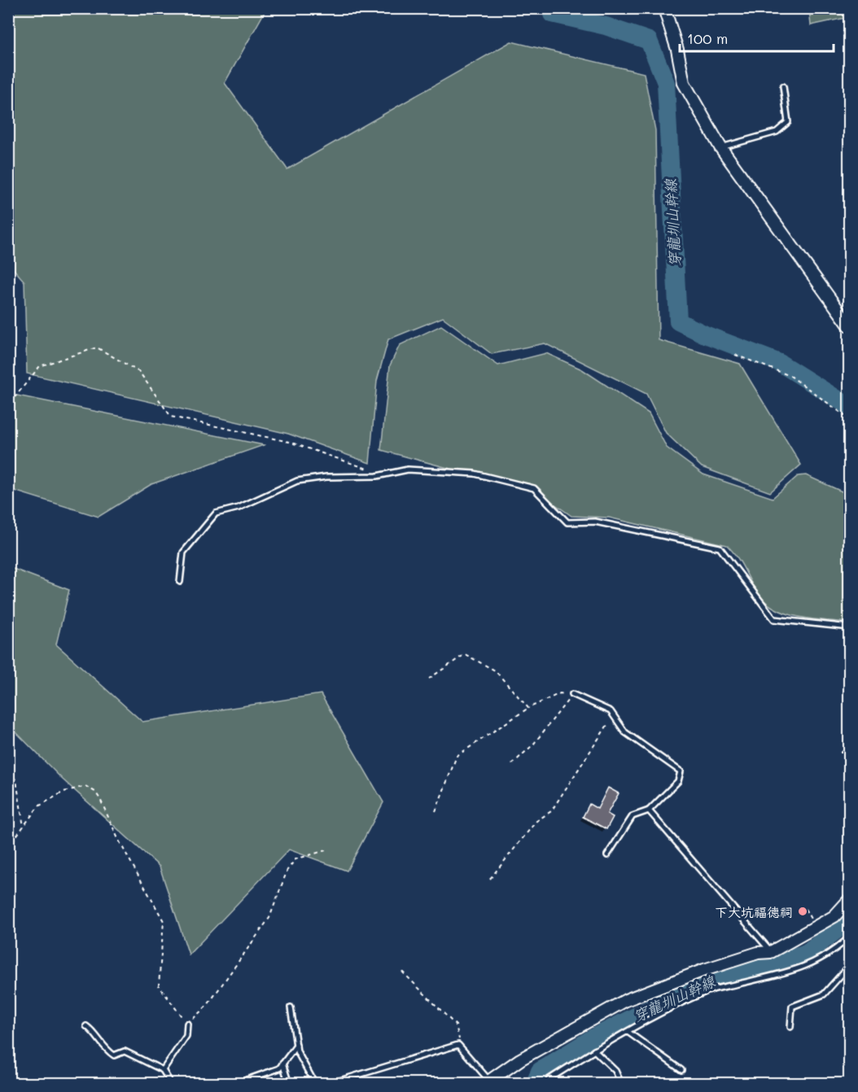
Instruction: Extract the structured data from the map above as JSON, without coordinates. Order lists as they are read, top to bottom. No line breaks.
{"water":["穿龍圳山幹線"],"places":["下大坑福德祠"],"scale_bar":"100 m"}
